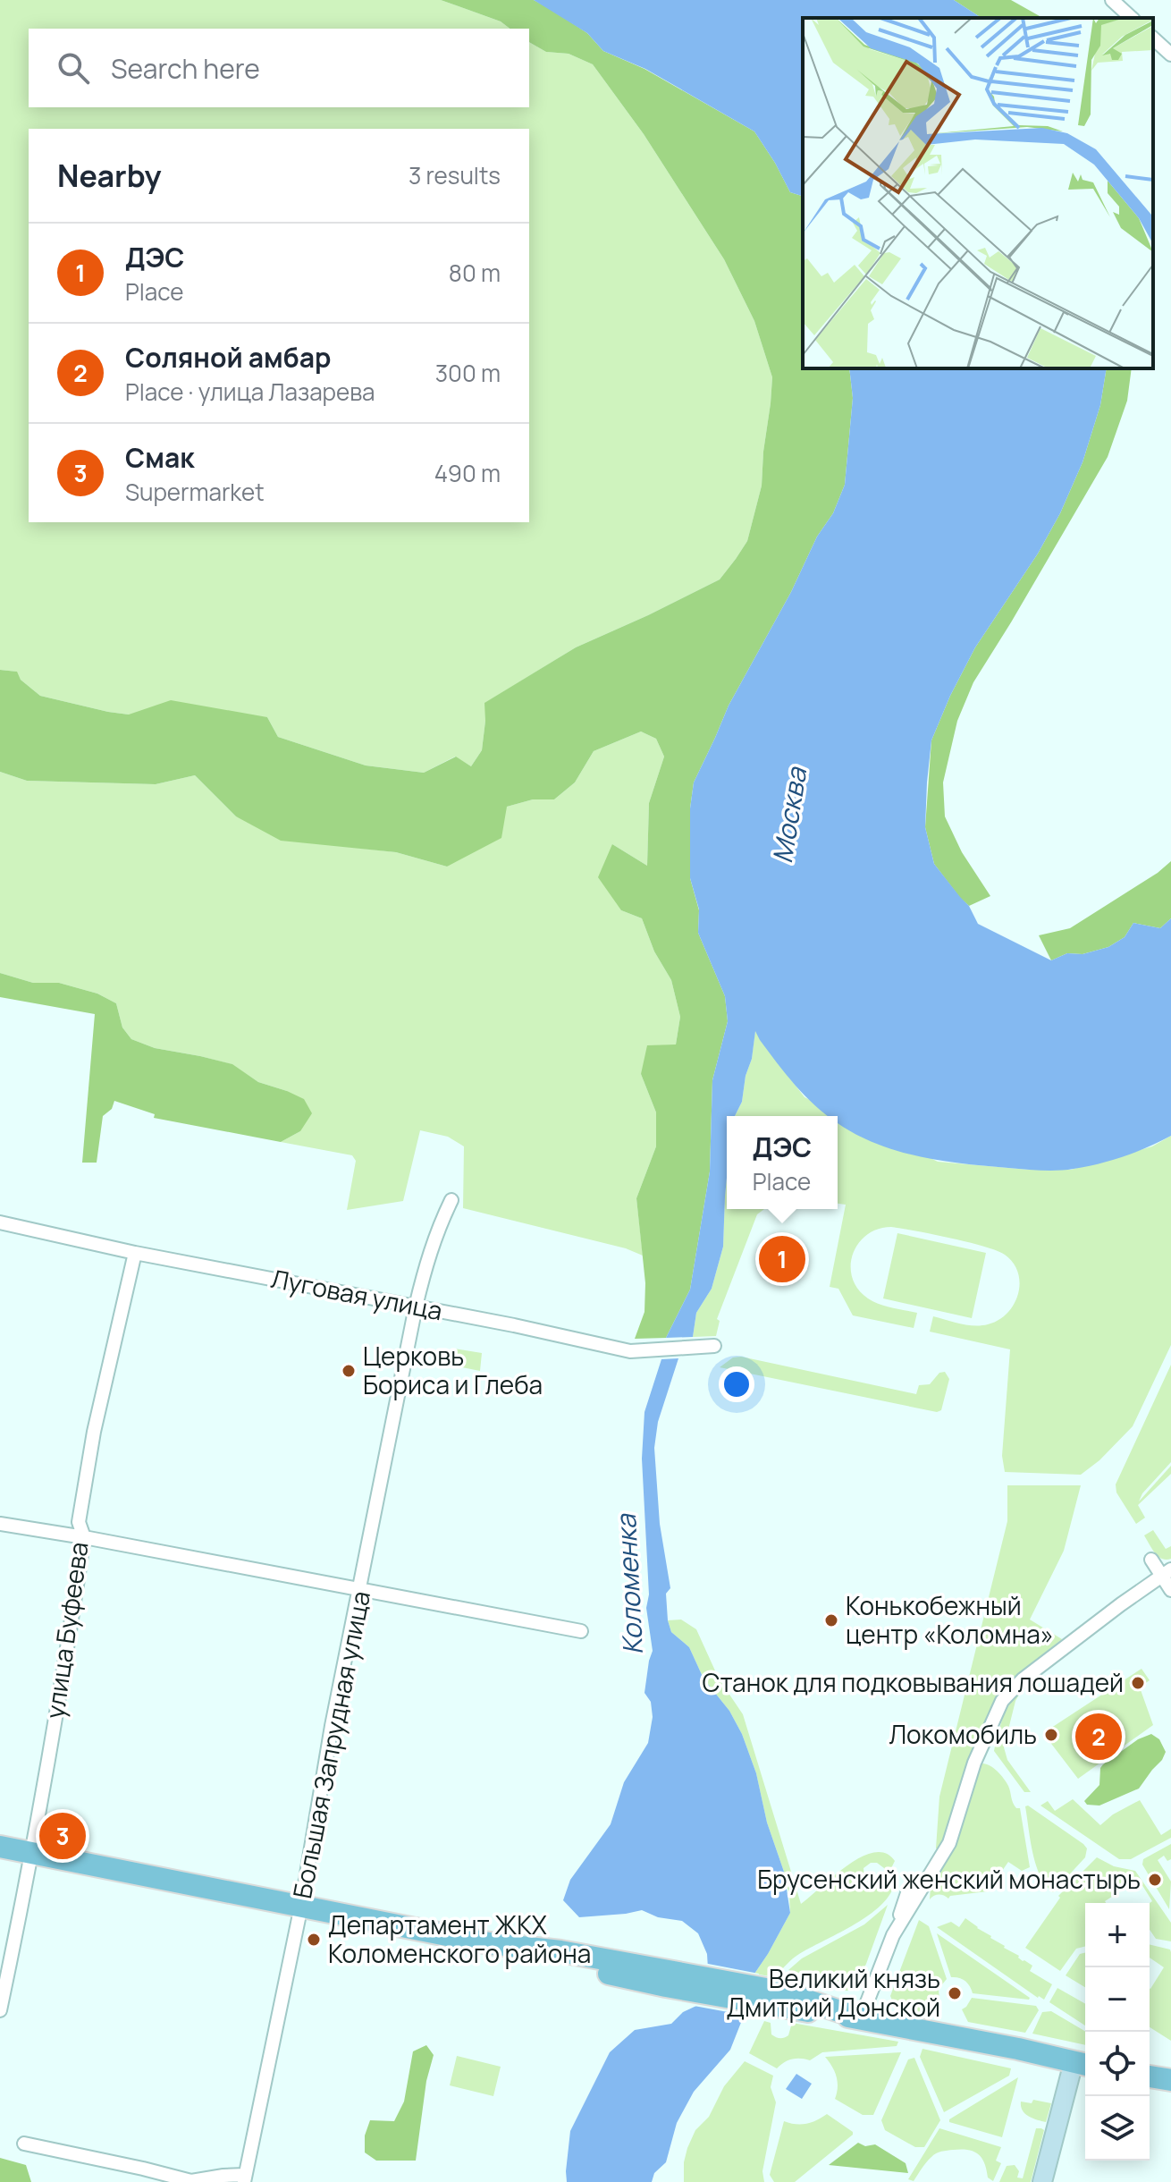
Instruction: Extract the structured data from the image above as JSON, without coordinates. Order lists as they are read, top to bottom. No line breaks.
{"streets":{"street":["Луговая улица","улица Буфеева","Большая Запрудная улица"]},"crossings":[["Луговая улица","улица Буфеева"],["Луговая улица","Большая Запрудная улица"]],"water":["Москва","Коломенка"],"places":["Церковь Бориса и Глеба","Конькобежный центр «Коломна»","Станок для подковывания лошадей","Локомобиль","Брусенский женский монастырь","Департамент ЖКХ Коломенского района","Великий князь Дмитрий Донской"],"page":{"search":"Search here","heading":["Nearby","3 results"],"list":[{"mark":"1","name":"ДЭС","note":"Place","value":"80 m"},{"mark":"2","name":"Соляной амбар","note":"Place · улица Лазарева","value":"300 m"},{"mark":"3","name":"Смак","note":"Supermarket","value":"490 m"}],"popup":["ДЭС","Place"],"pins":["1","2","3"],"map_buttons":["+","−"]}}
